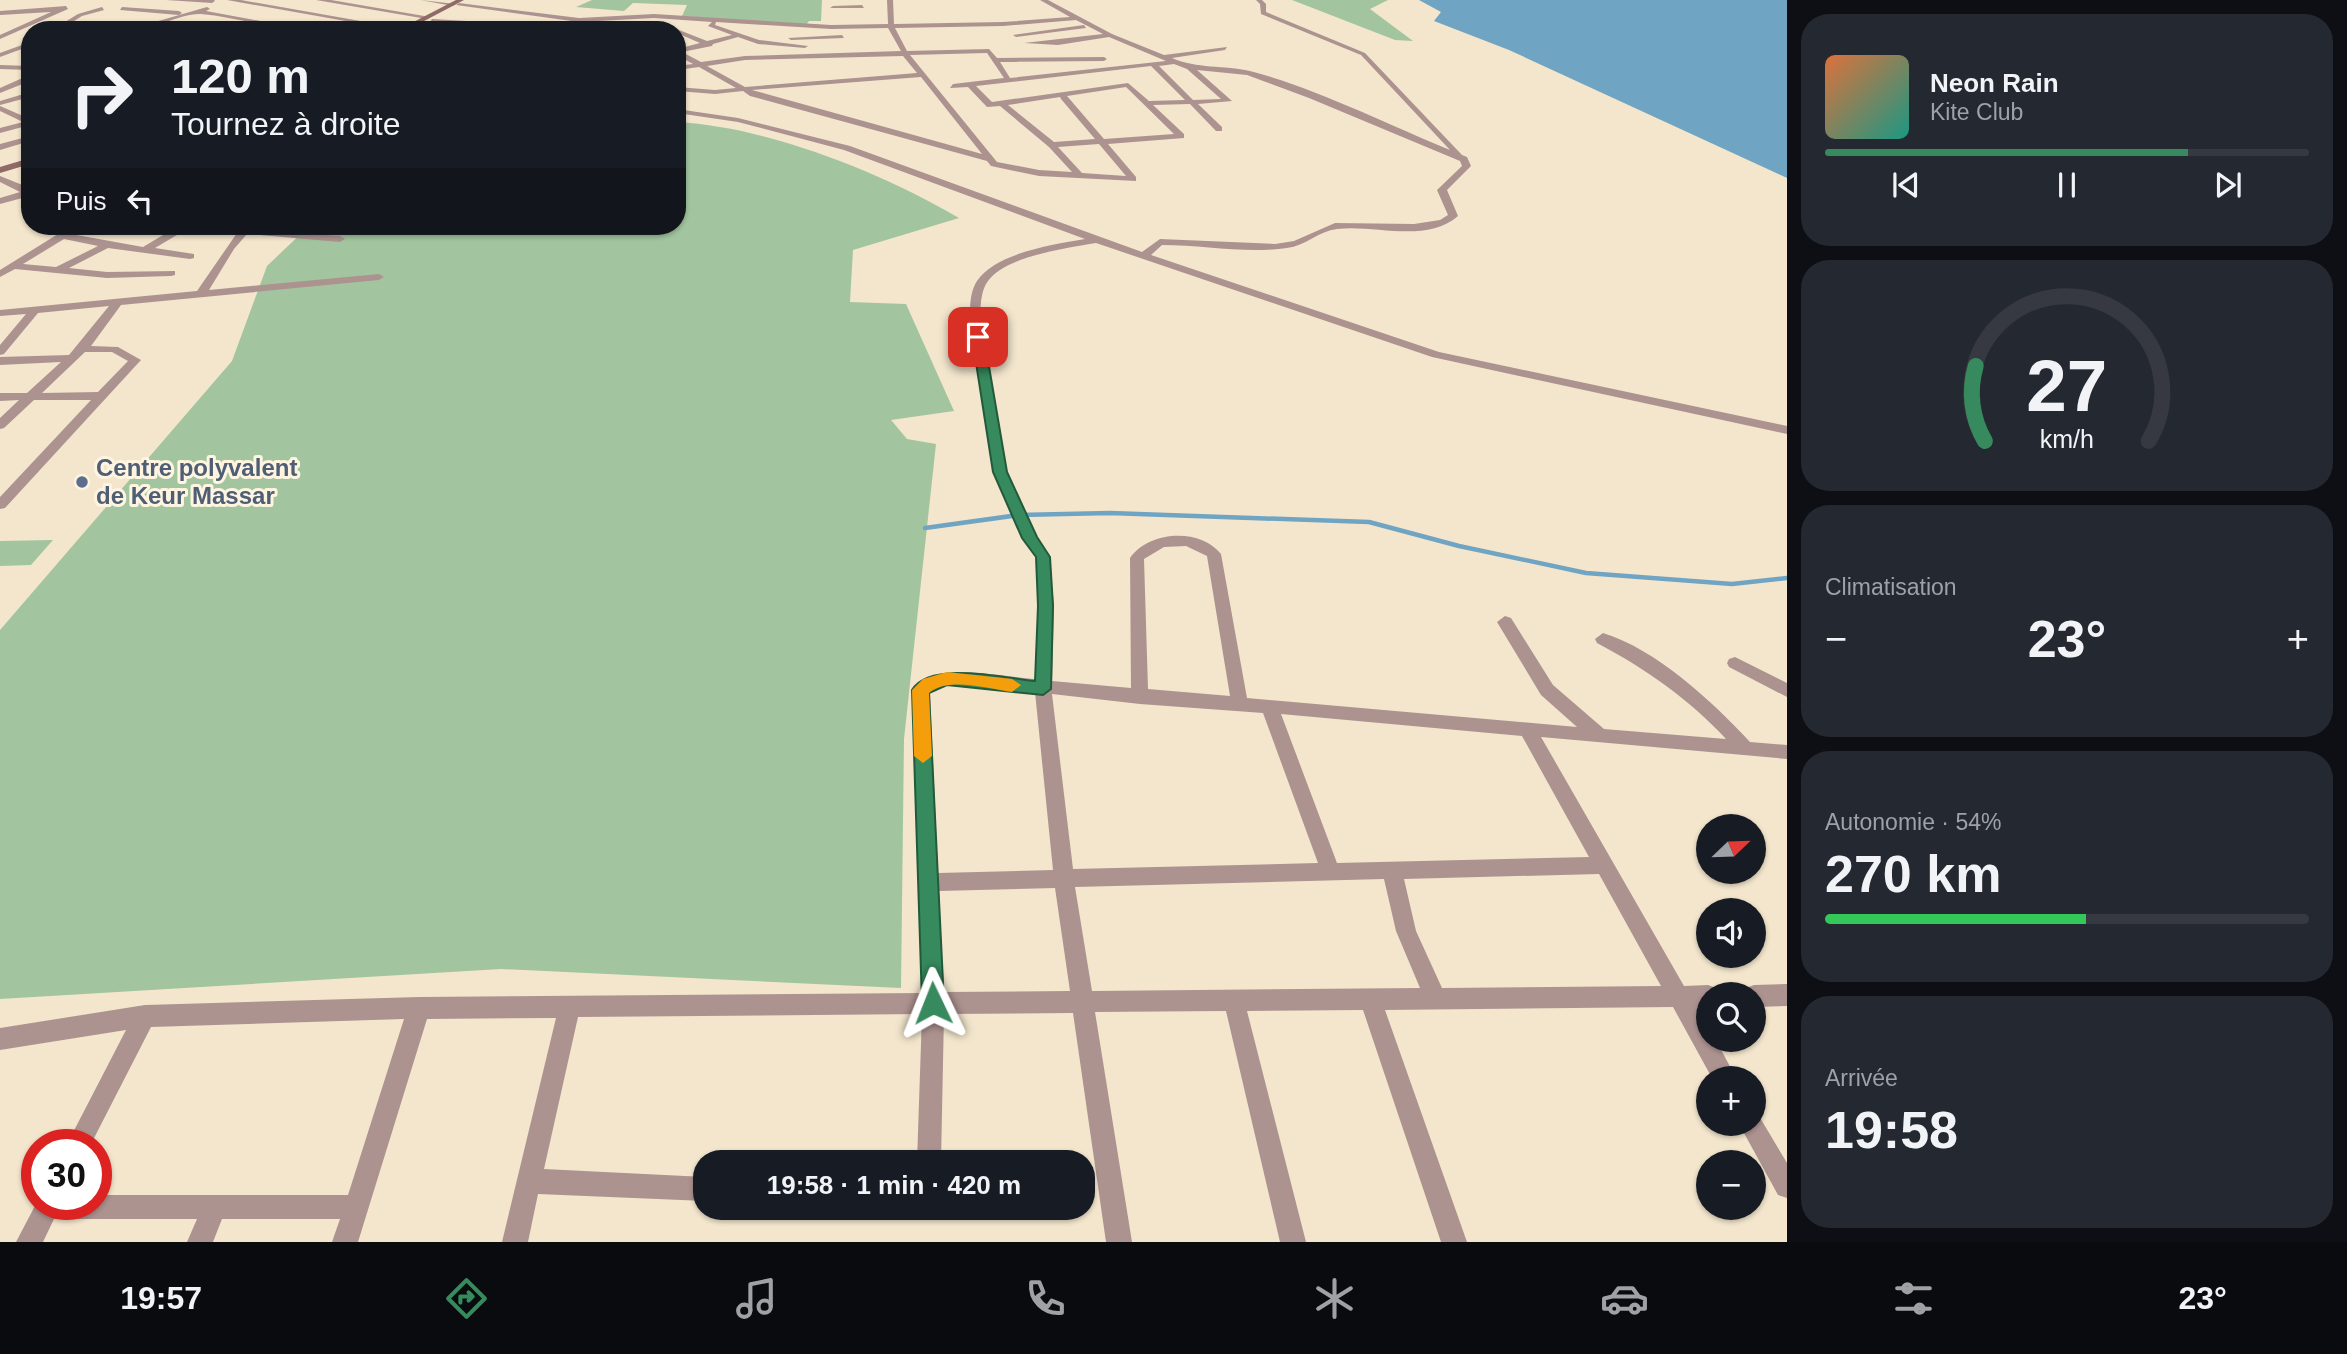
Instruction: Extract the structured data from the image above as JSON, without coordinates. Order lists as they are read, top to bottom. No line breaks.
{"places":["Centre polyvalent de Keur Massar"],"north":"top right","page":{"turn":["120 m","Tournez à droite"],"song":["Neon Rain","Kite Club"],"then":"Puis","tile":["Climatisation",["Autonomie · 54%","270 km"],["Arrivée","19:58"]],"heat":["−","23°","+"],"map_buttons":["+","−"],"limit":"30","trip":"19:58 · 1 min · 420 m","tabs":["19:57","23°"],"gauge":["27","km/h"]}}
